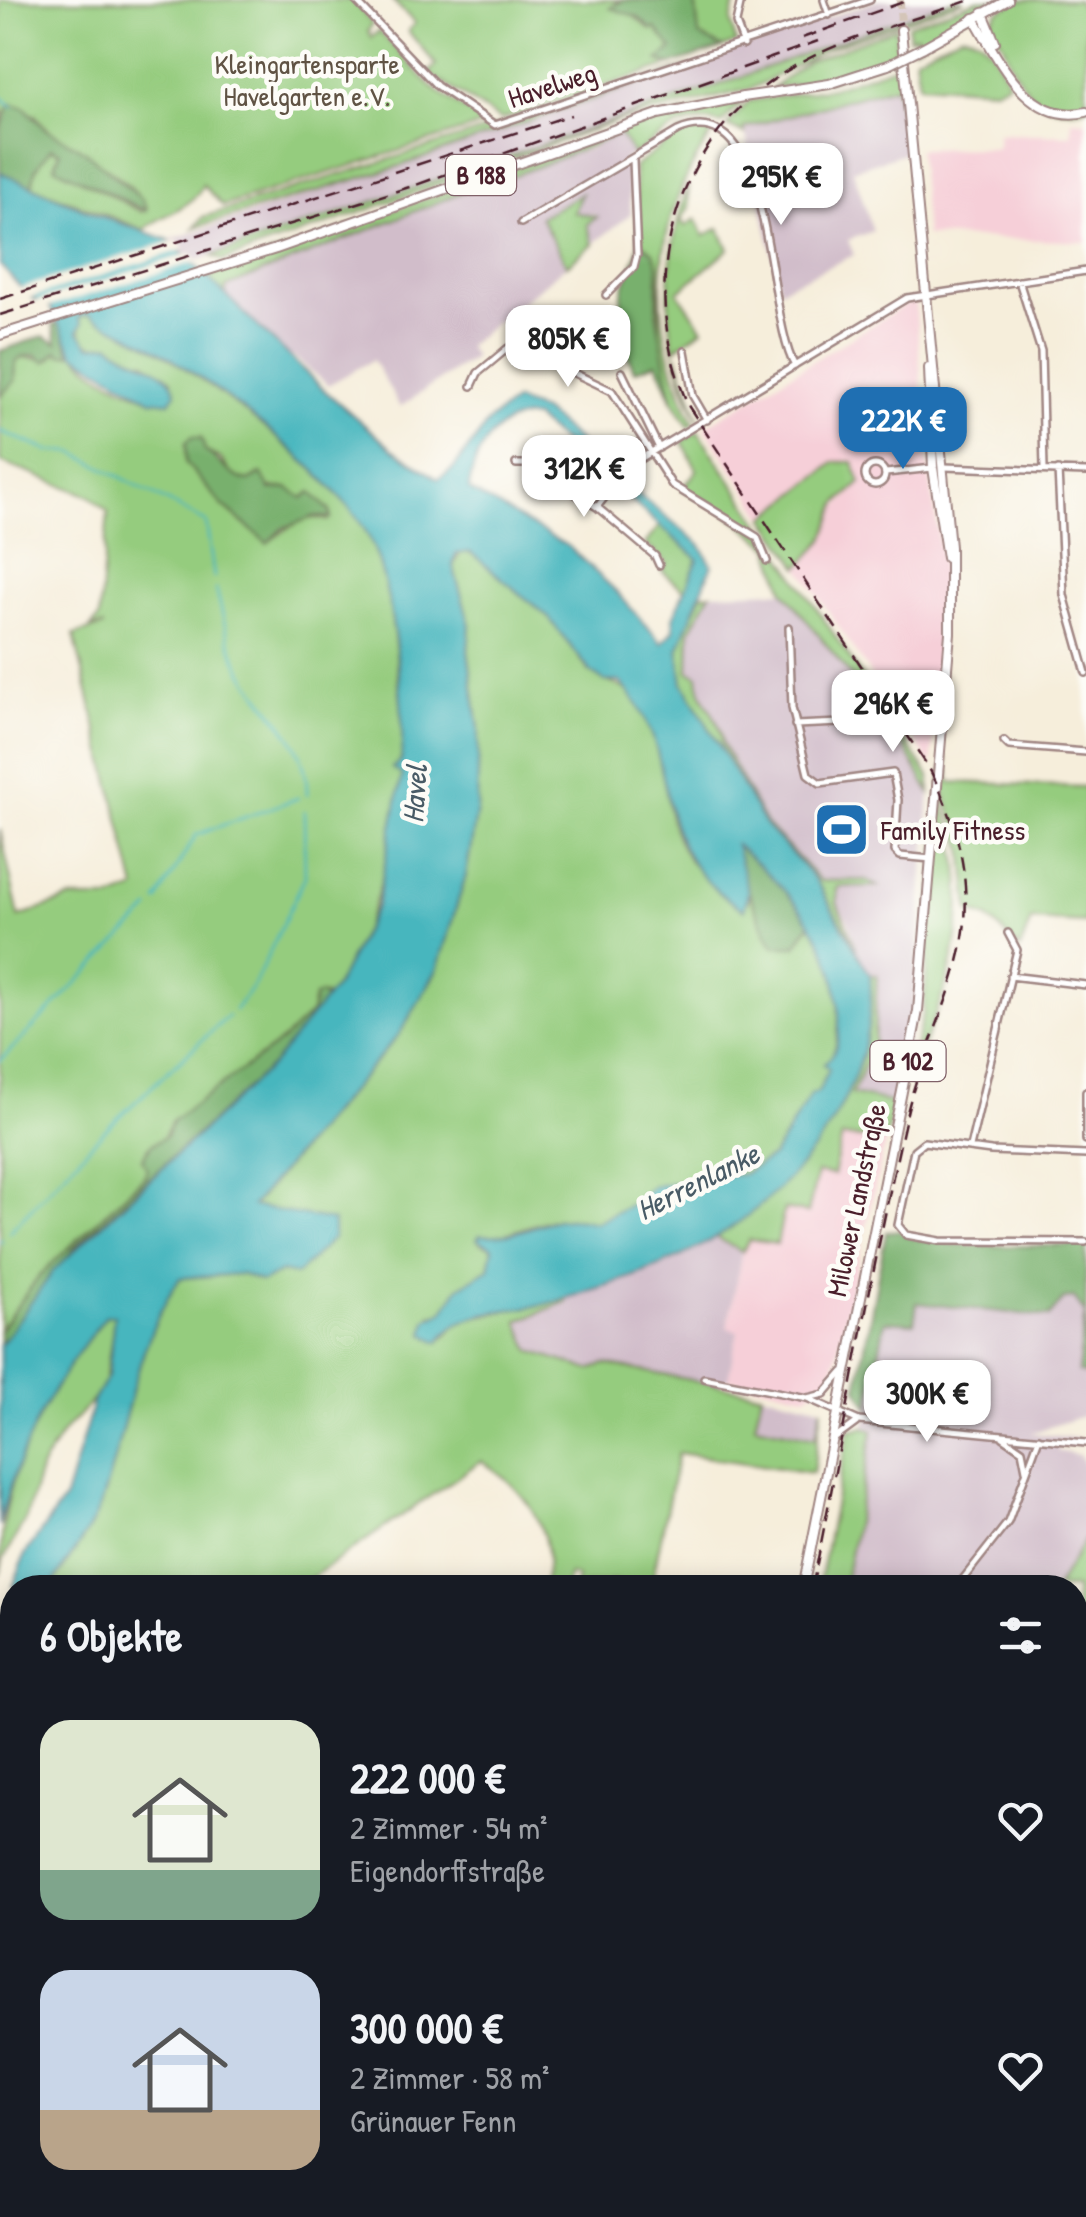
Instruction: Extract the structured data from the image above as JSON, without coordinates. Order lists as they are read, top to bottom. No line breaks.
{"streets":{"main road":["B 188","B 102","Milower Landstraße"],"street":["Havelweg"]},"water":["Havel","Herrenlanke"],"parks":["Kleingartensparte Havelgarten e.V."],"places":{"sports":["Family Fitness"]},"page":{"price":["295K €","805K €","222K €","312K €","296K €","300K €"],"heading":"6 Objekte","list":[{"name":"222 000 €","note":"2 Zimmer · 54 m² · Eigendorffstraße"},{"name":"300 000 €","note":"2 Zimmer · 58 m² · Grünauer Fenn"}]}}
